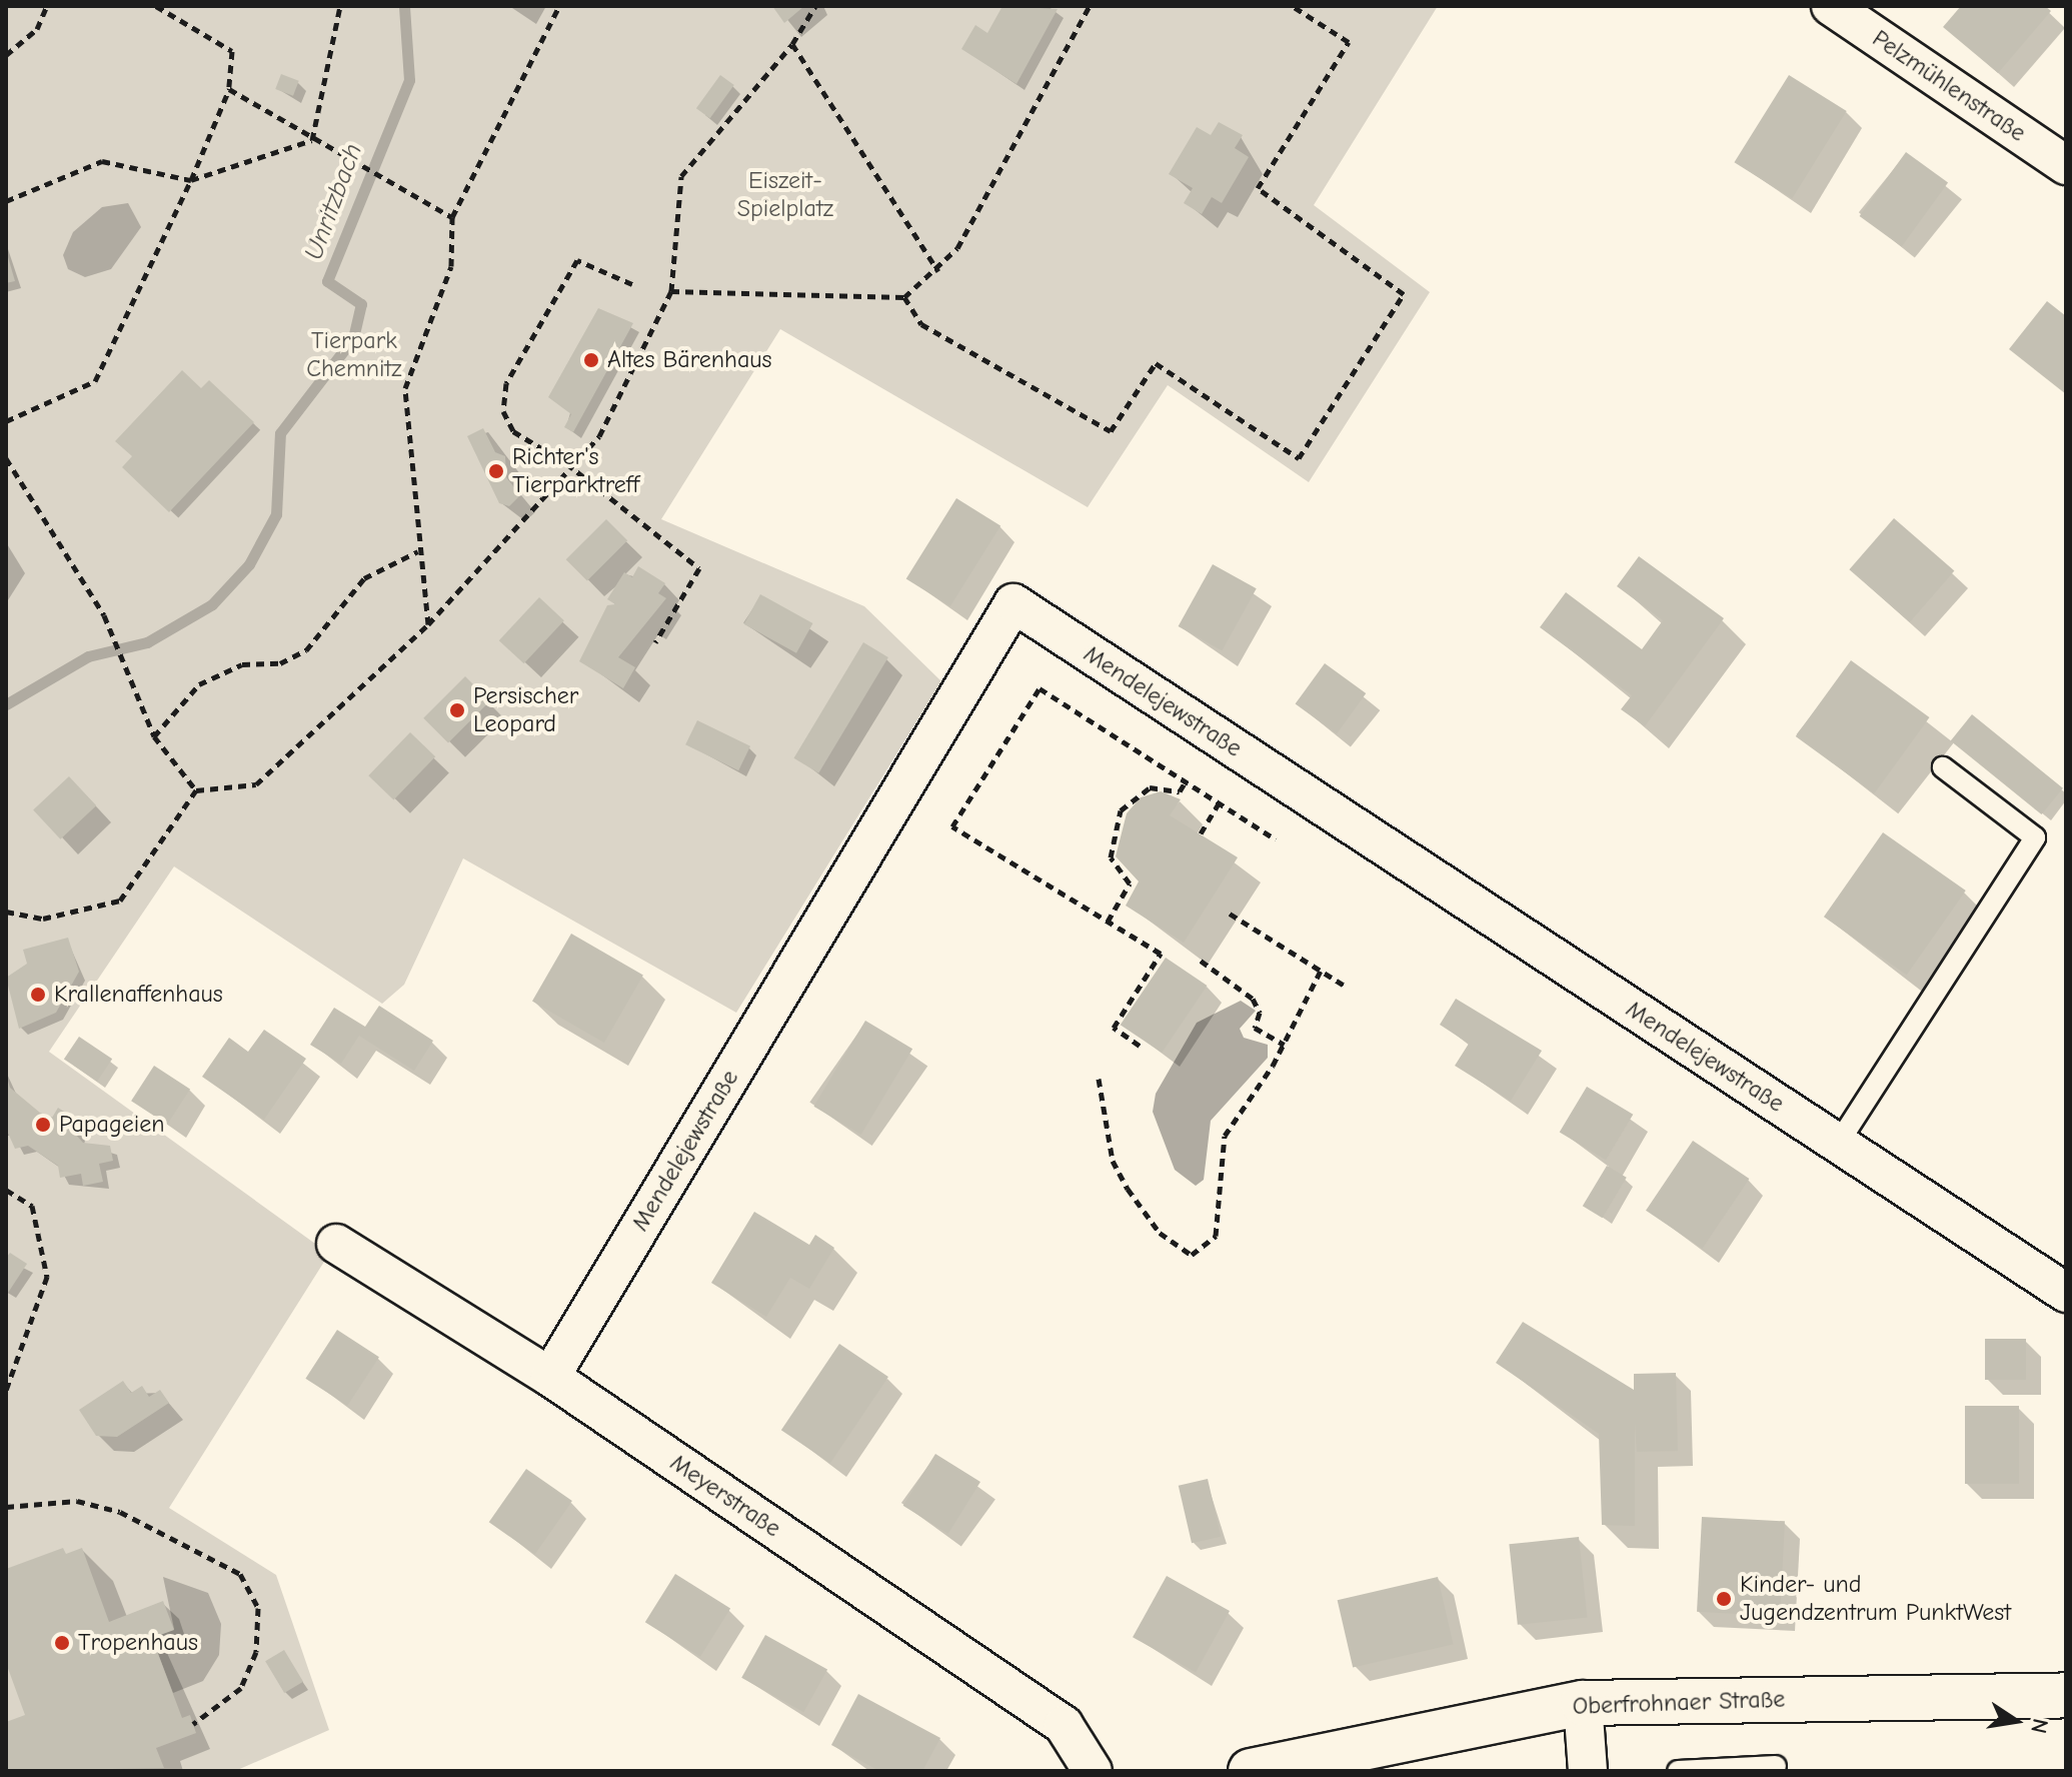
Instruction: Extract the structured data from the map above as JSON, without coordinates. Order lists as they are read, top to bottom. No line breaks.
{"streets":{"main road":["Oberfrohnaer Straße"],"street":["Pelzmühlenstraße","Mendelejewstraße","Meyerstraße"]},"crossings":[["Mendelejewstraße","Meyerstraße"]],"water":["Unritzbach"],"parks":["Eiszeit- Spielplatz","Tierpark Chemnitz"],"places":["Altes Bärenhaus","Richter's Tierparktreff","Persischer Leopard","Krallenaffenhaus","Papageien","Kinder- und Jugendzentrum PunktWest","Tropenhaus"],"north":"right"}
